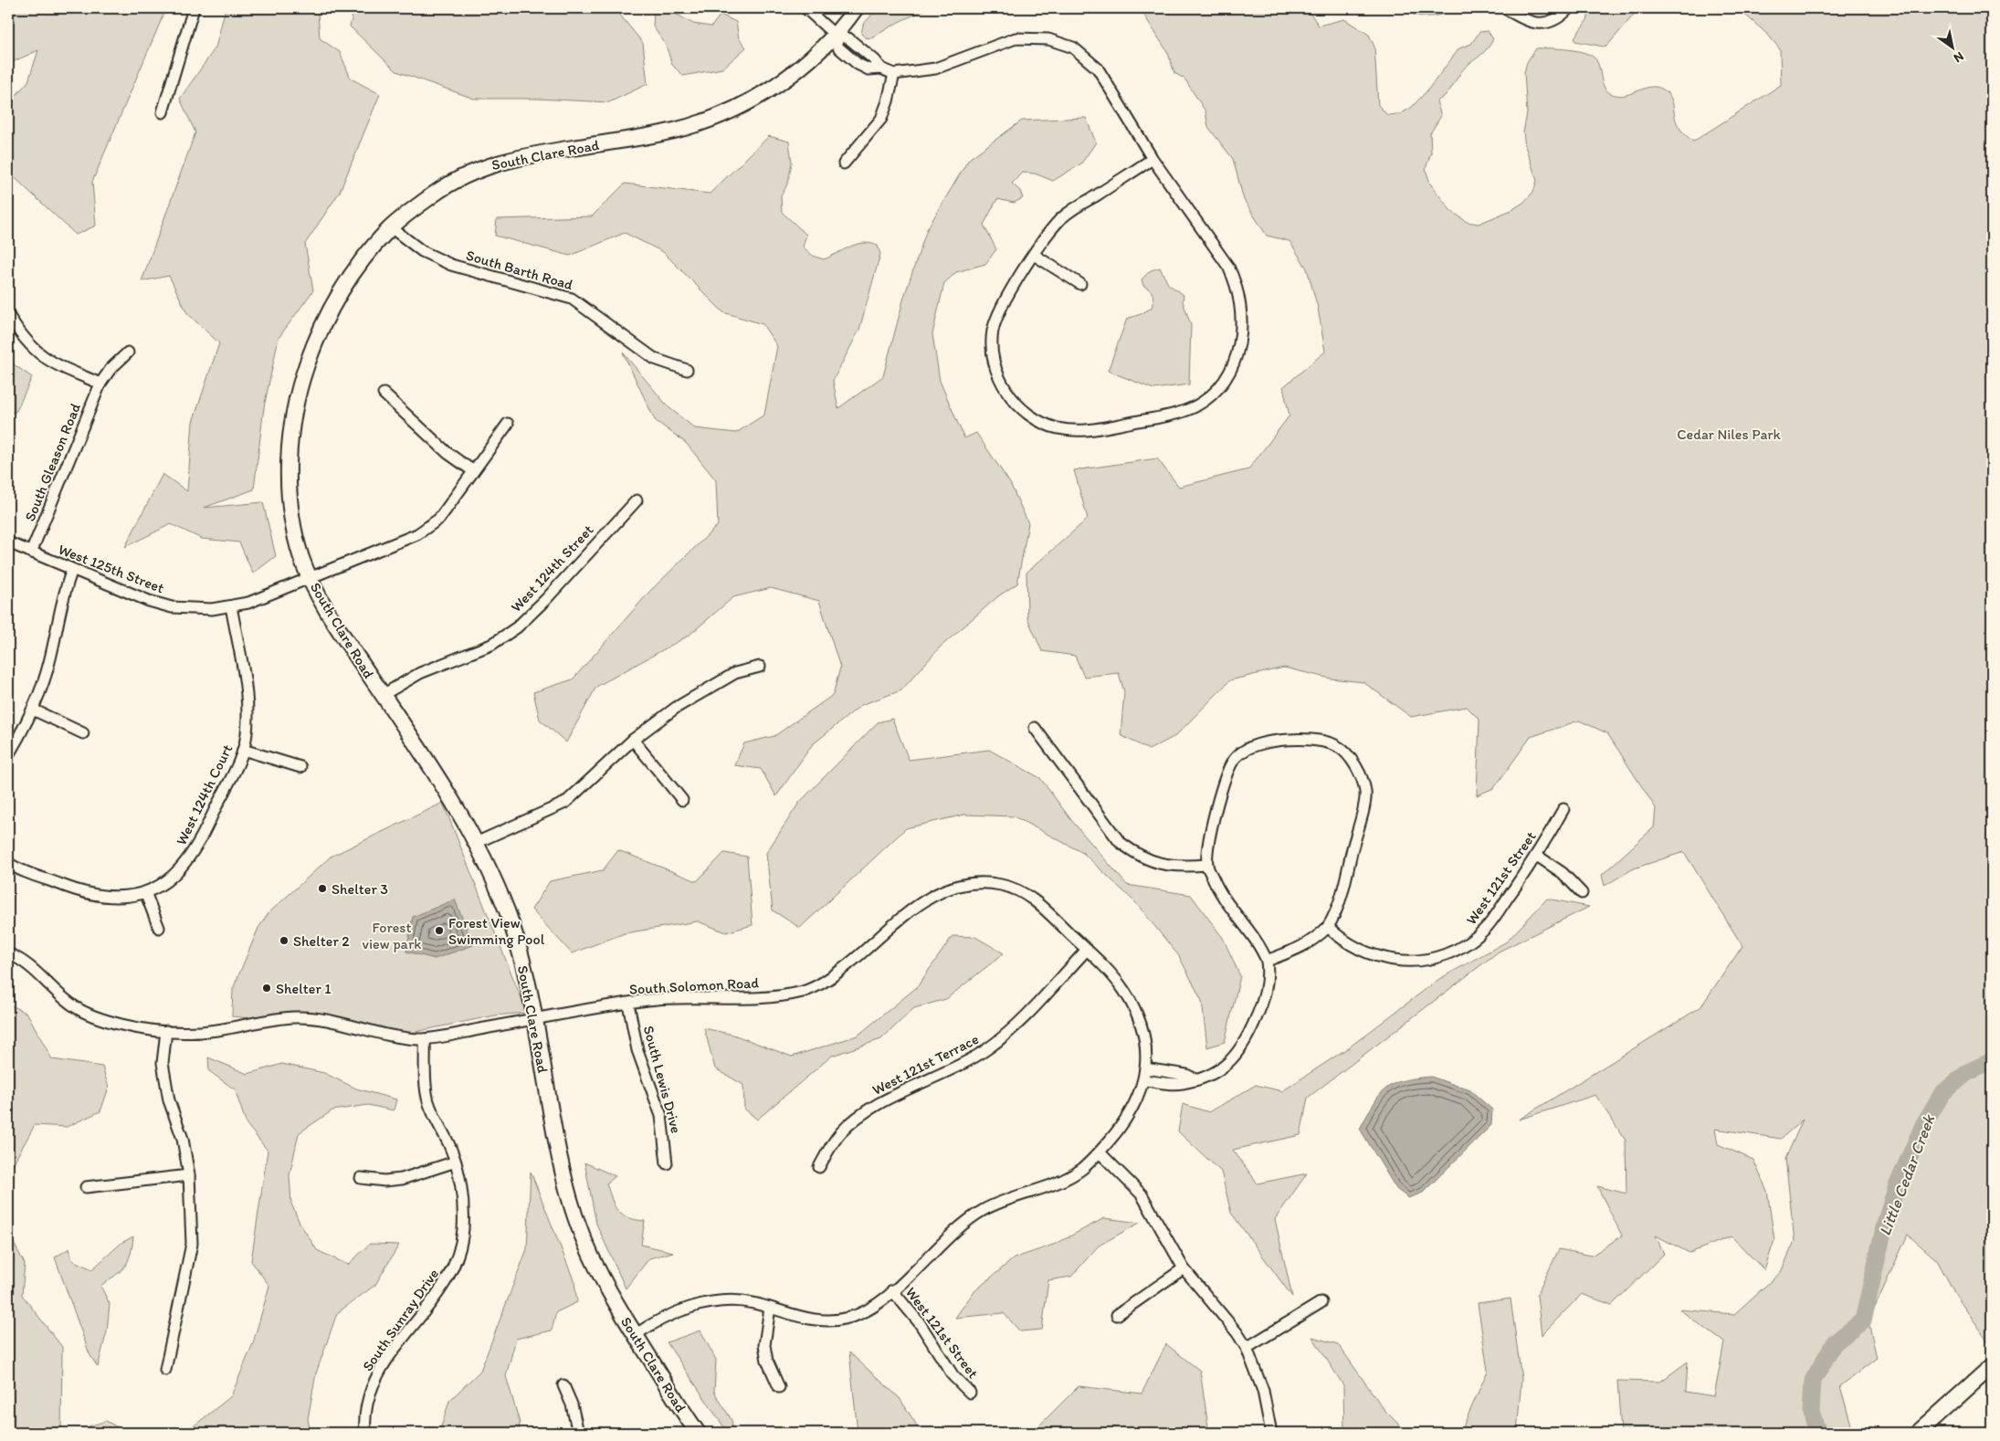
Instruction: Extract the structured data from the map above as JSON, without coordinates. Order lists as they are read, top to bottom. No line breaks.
{"streets":{"street":["South Clare Road","South Barth Road","South Gleason Road","West 125th Street","West 124th Street","West 124th Court","West 121st Street","South Solomon Road","West 121st Terrace","South Lewis Drive","South Sunray Drive"]},"crossings":[["South Clare Road","South Barth Road"],["South Clare Road","West 125th Street"],["South Clare Road","West 124th Street"],["South Clare Road","West 121st Street"],["South Clare Road","South Solomon Road"],["South Gleason Road","West 125th Street"],["West 125th Street","West 124th Court"],["West 121st Street","South Solomon Road"],["West 121st Street","West 121st Terrace"],["South Solomon Road","South Lewis Drive"],["South Solomon Road","South Sunray Drive"]],"water":["Little Cedar Creek"],"parks":["Cedar Niles Park","Forest view park"],"places":["Shelter 3","Forest View Swimming Pool","Shelter 2","Shelter 1"],"north":"bottom right"}
